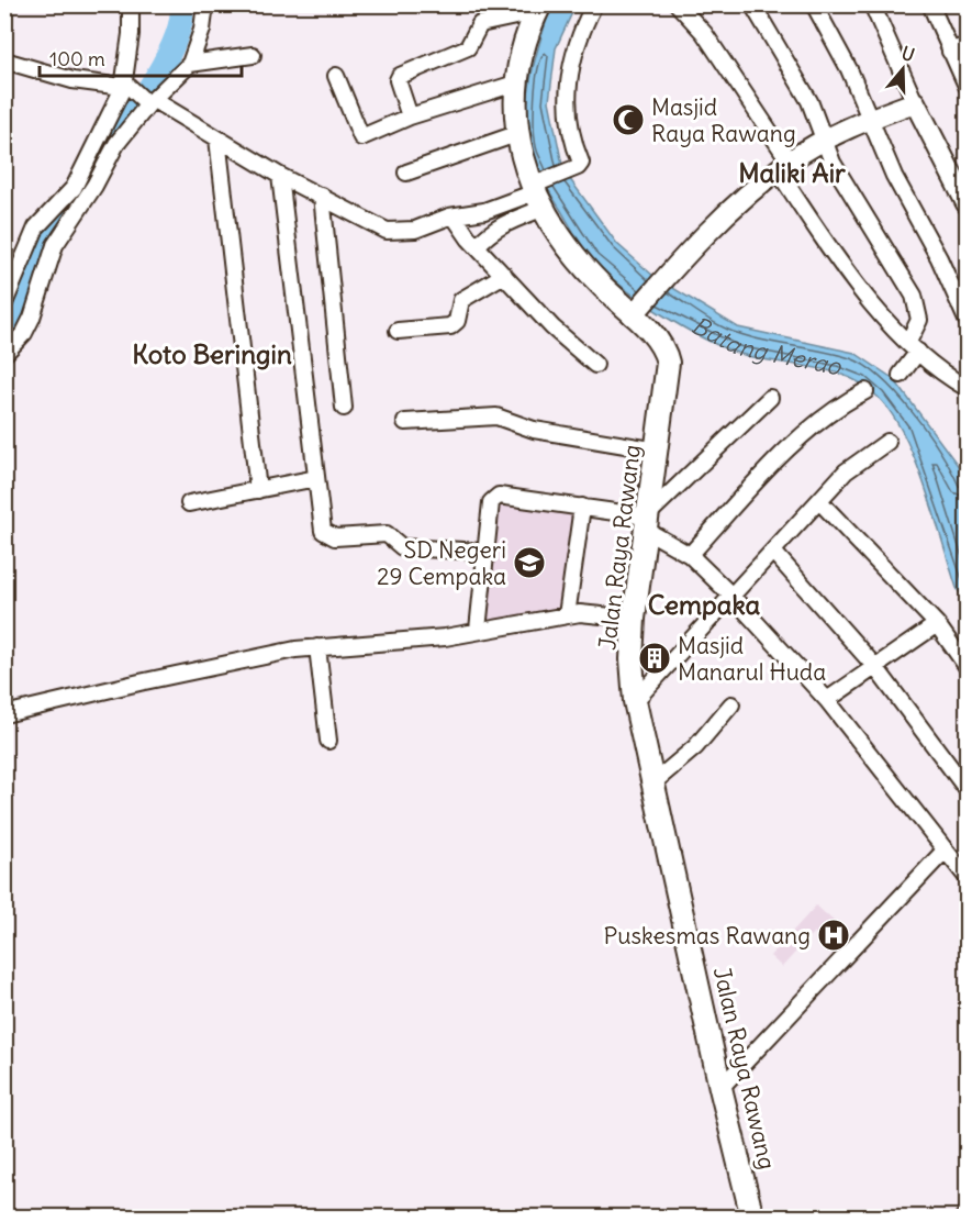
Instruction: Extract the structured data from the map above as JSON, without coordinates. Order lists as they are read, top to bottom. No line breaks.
{"streets":{"main road":["Jalan Raya Rawang"]},"districts":["Maliki Air","Koto Beringin","Cempaka"],"water":["Batang Merao"],"places":{"mosque":["Masjid Raya Rawang"],"school or university":["SD Negeri 29 Cempaka"],"building":["Masjid Manarul Huda"],"hospital":["Puskesmas Rawang"]},"scale_bar":"100 m","north":"top"}
